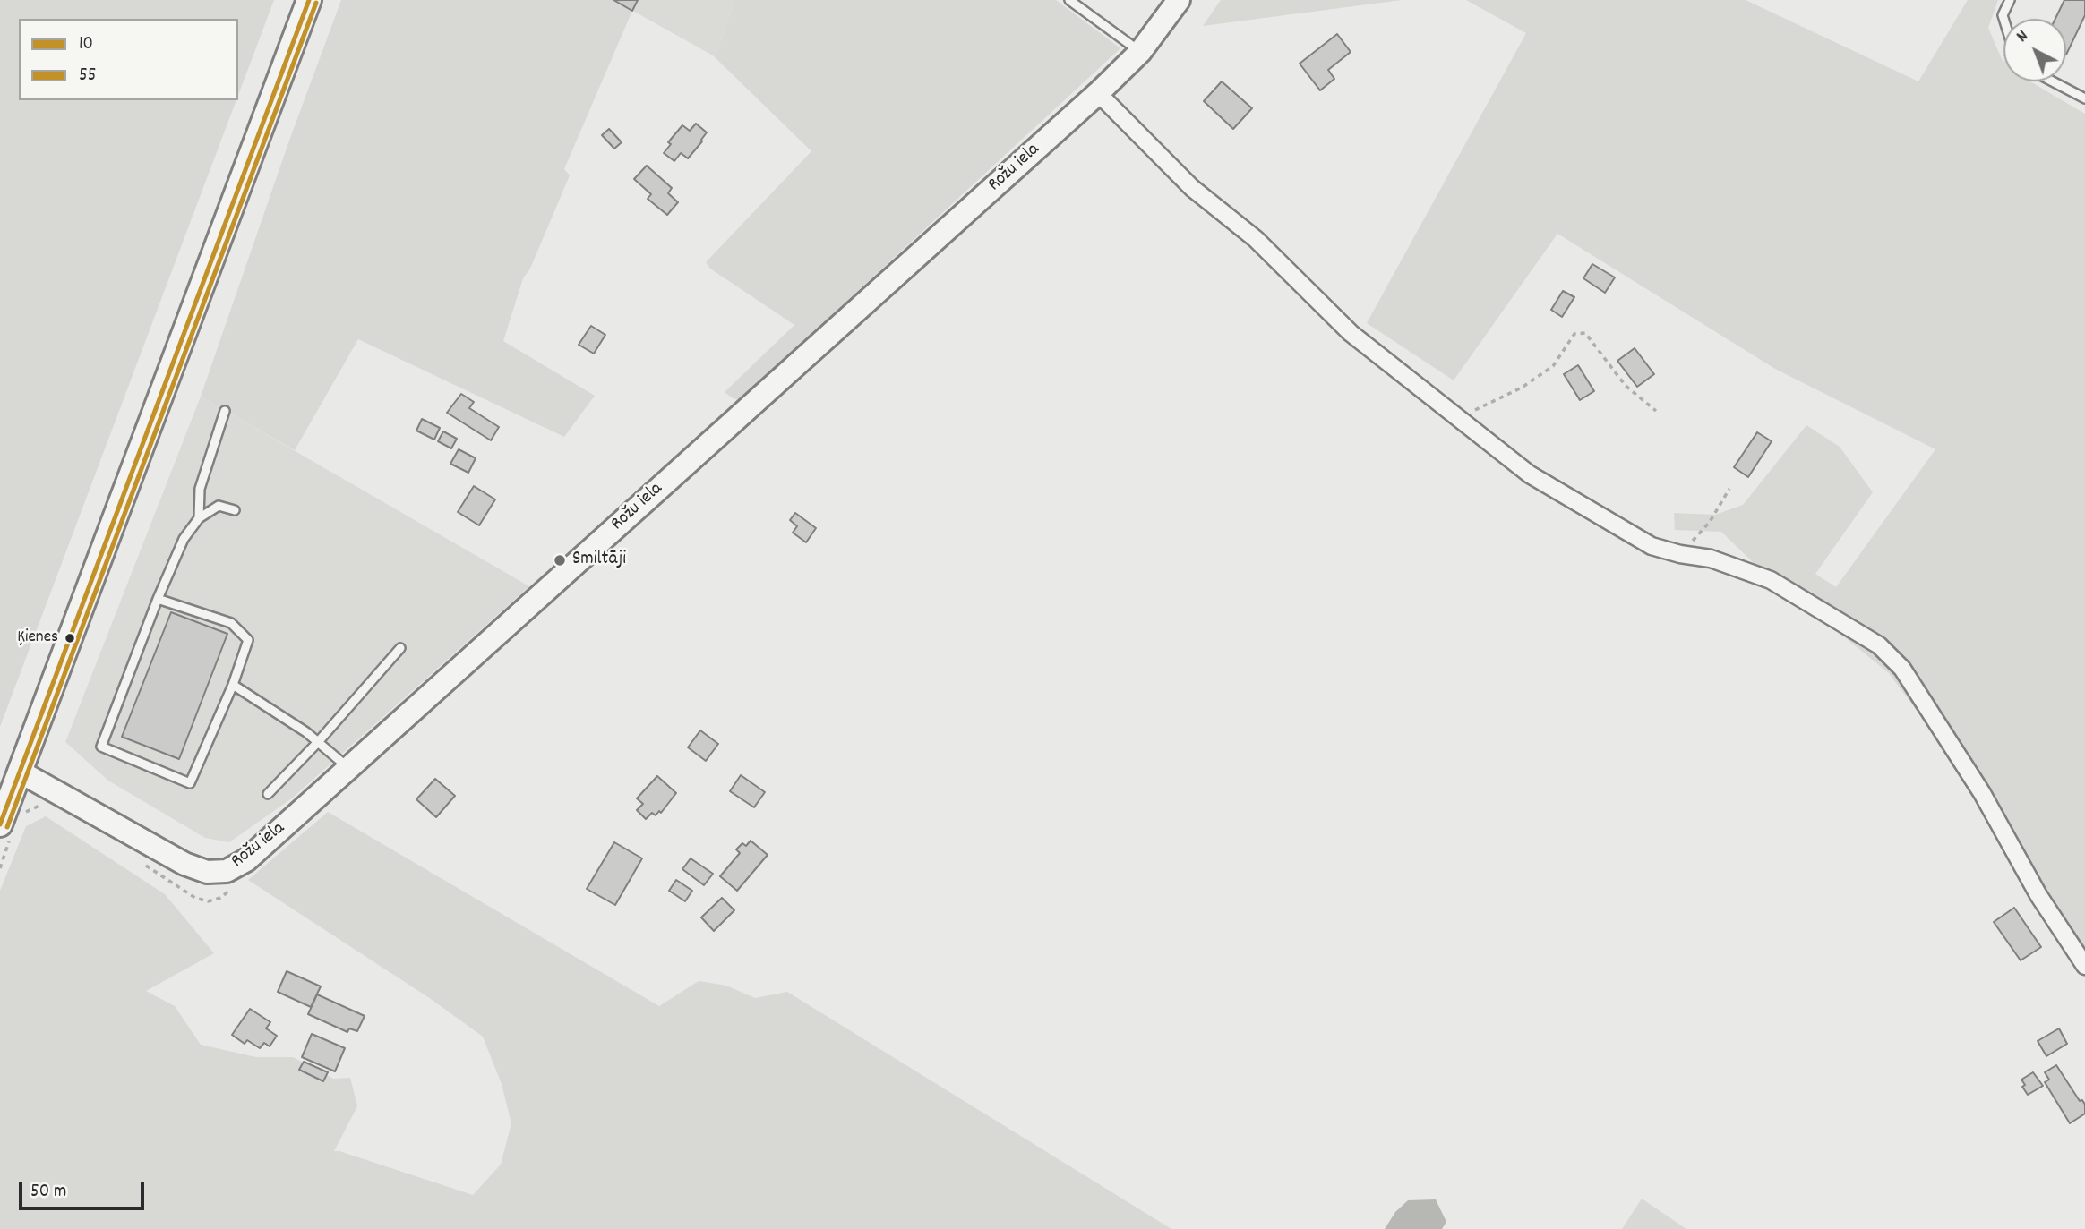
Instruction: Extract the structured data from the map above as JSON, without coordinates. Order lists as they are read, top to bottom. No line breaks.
{"streets":{"street":["Rožu iela"]},"places":["Smiltāji","Ķienes"],"lines":["transit line 10","transit line 55"],"legend":["10","55"],"scale_bar":"50 m","north":"top left"}
